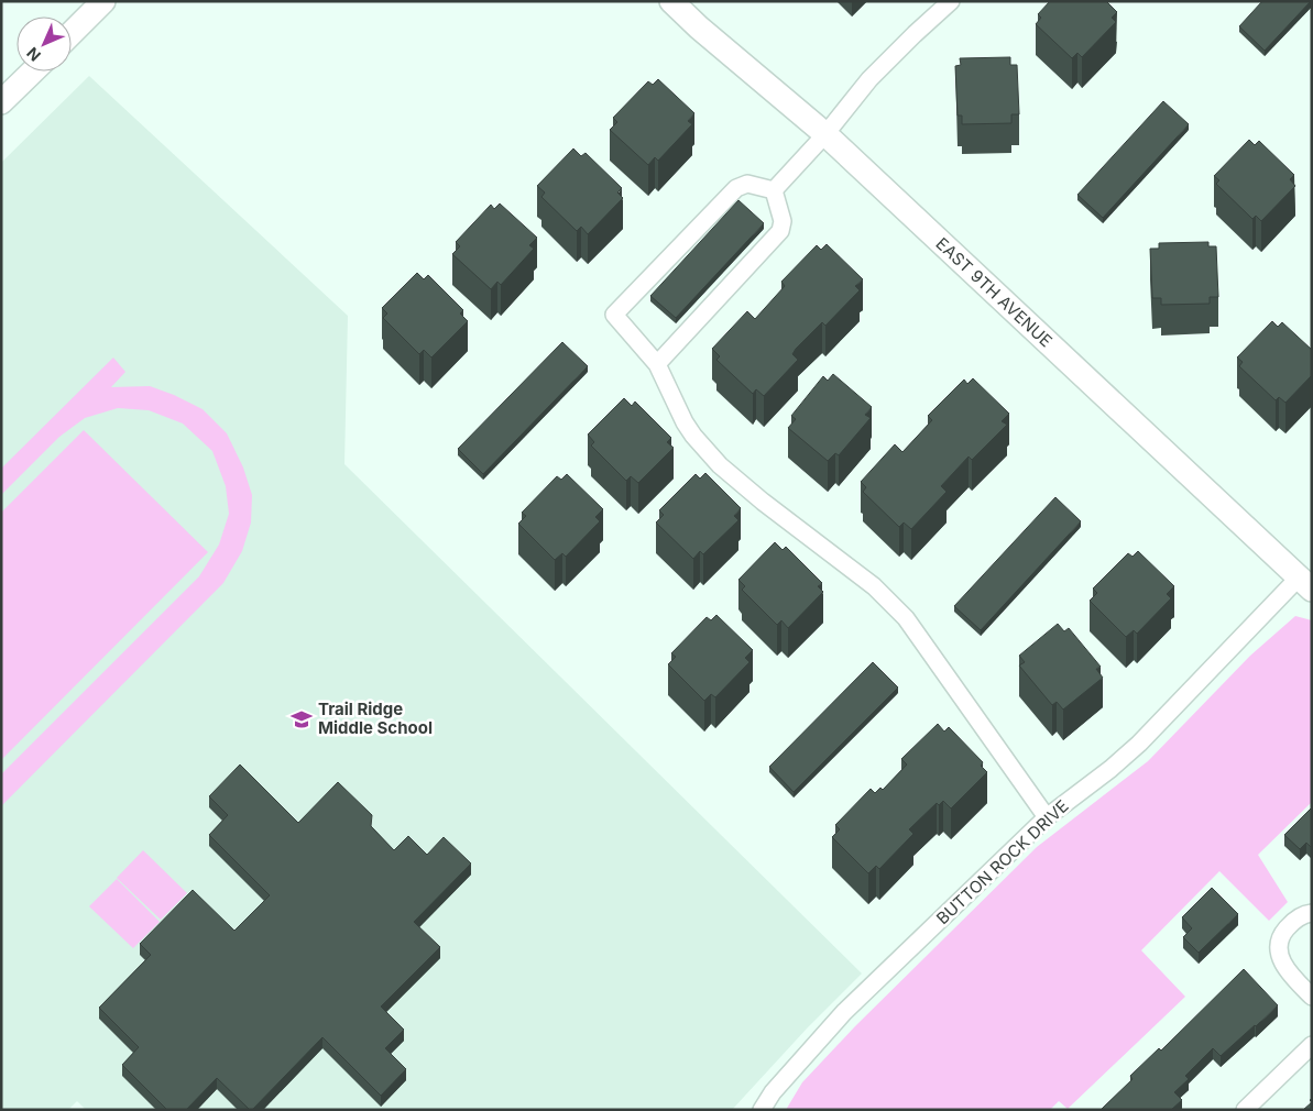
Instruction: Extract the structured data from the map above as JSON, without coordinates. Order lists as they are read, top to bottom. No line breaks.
{"streets":{"main road":["EAST 9TH AVENUE"],"street":["BUTTON ROCK DRIVE"]},"crossings":[["EAST 9TH AVENUE","BUTTON ROCK DRIVE"]],"places":{"school or university":["Trail Ridge Middle School"]},"north":"bottom left"}
